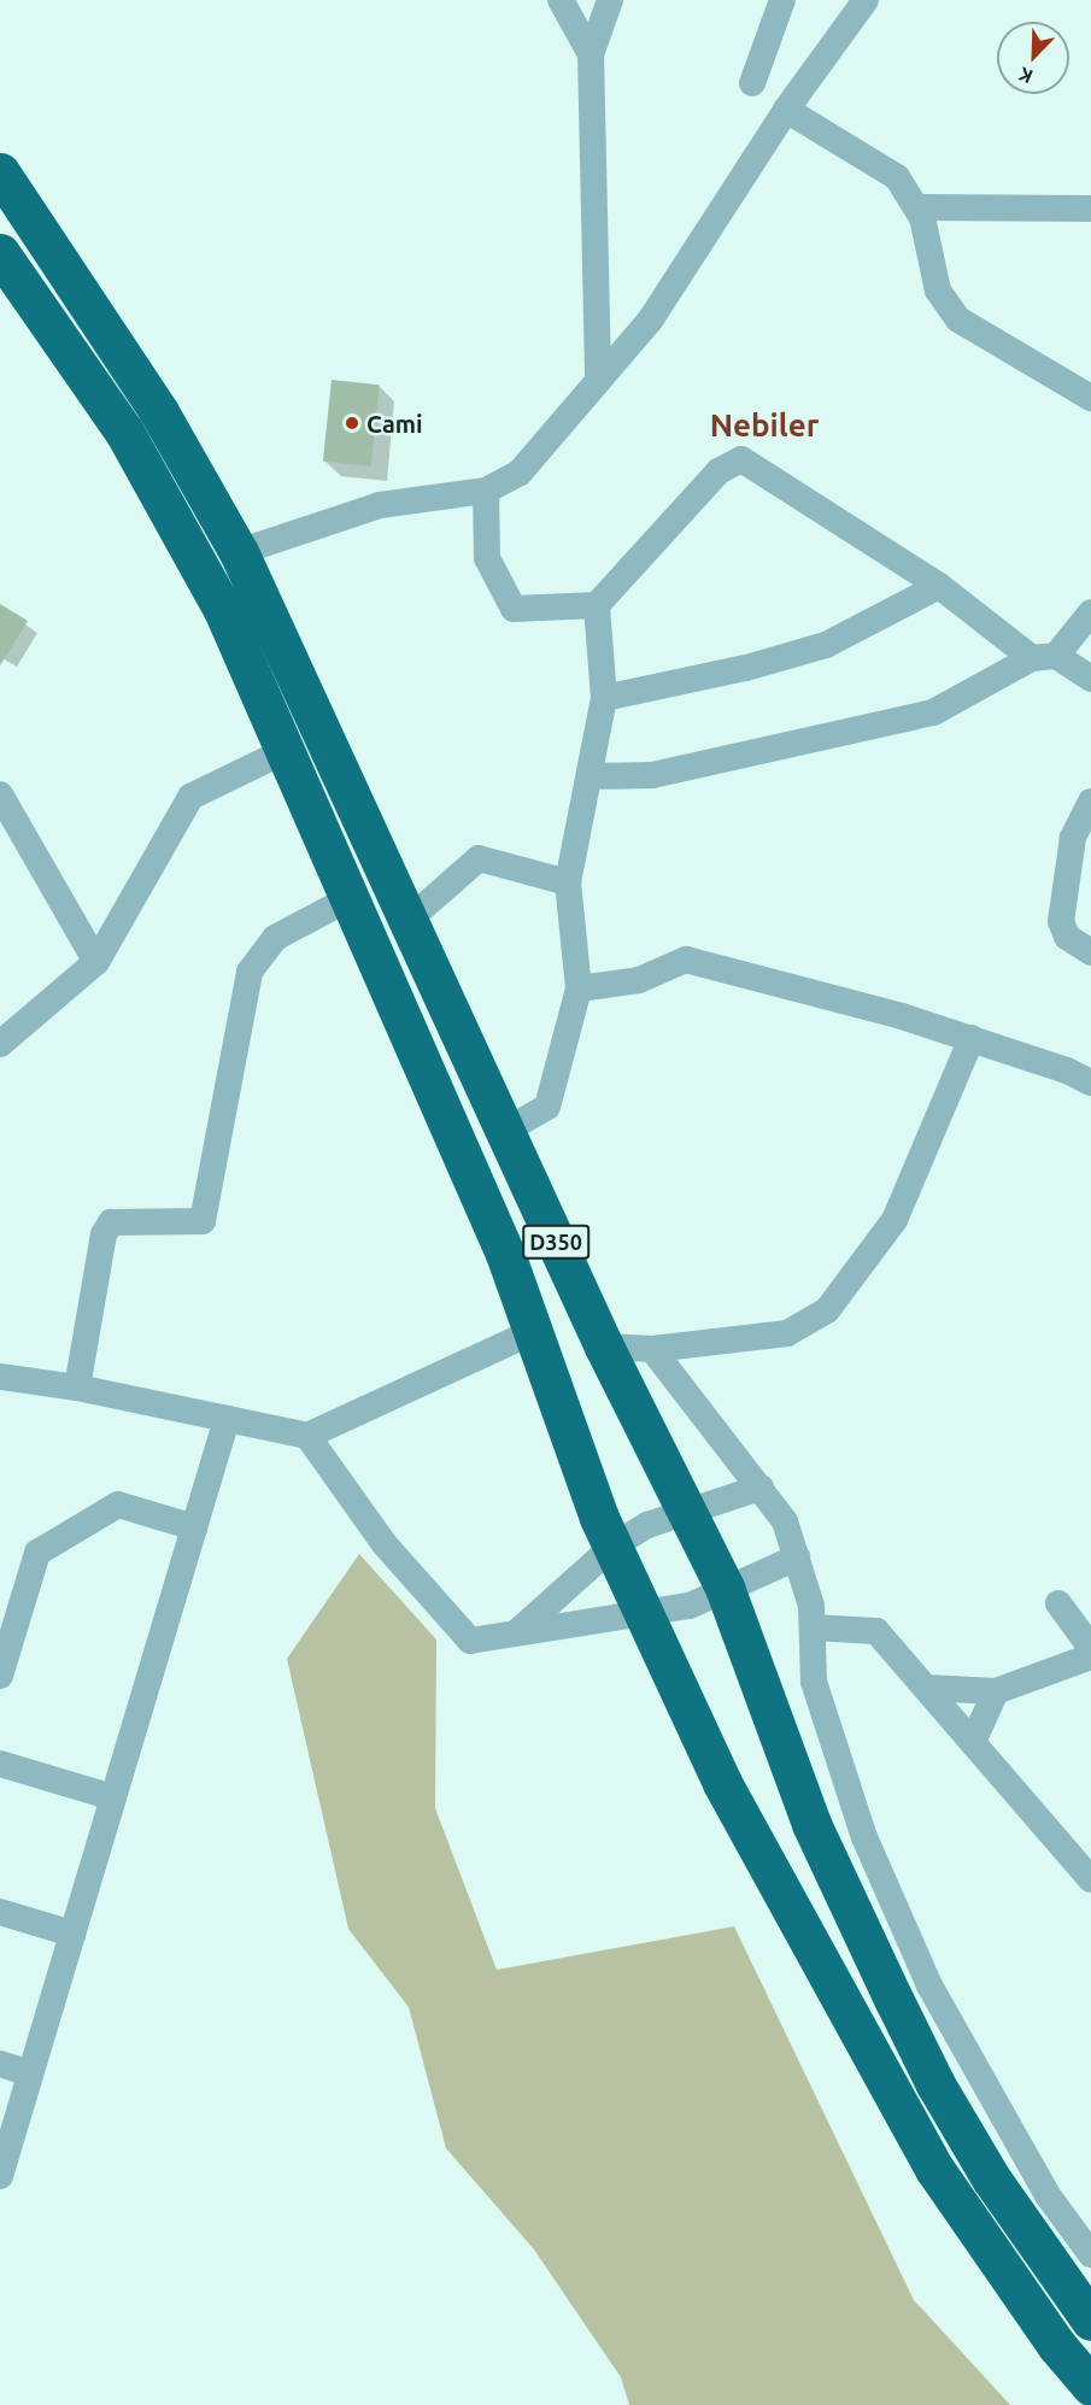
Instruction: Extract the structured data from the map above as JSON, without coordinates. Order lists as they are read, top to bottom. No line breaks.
{"streets":{"highway":["D350"]},"districts":["Nebiler"],"places":["Cami"],"north":"bottom left"}
